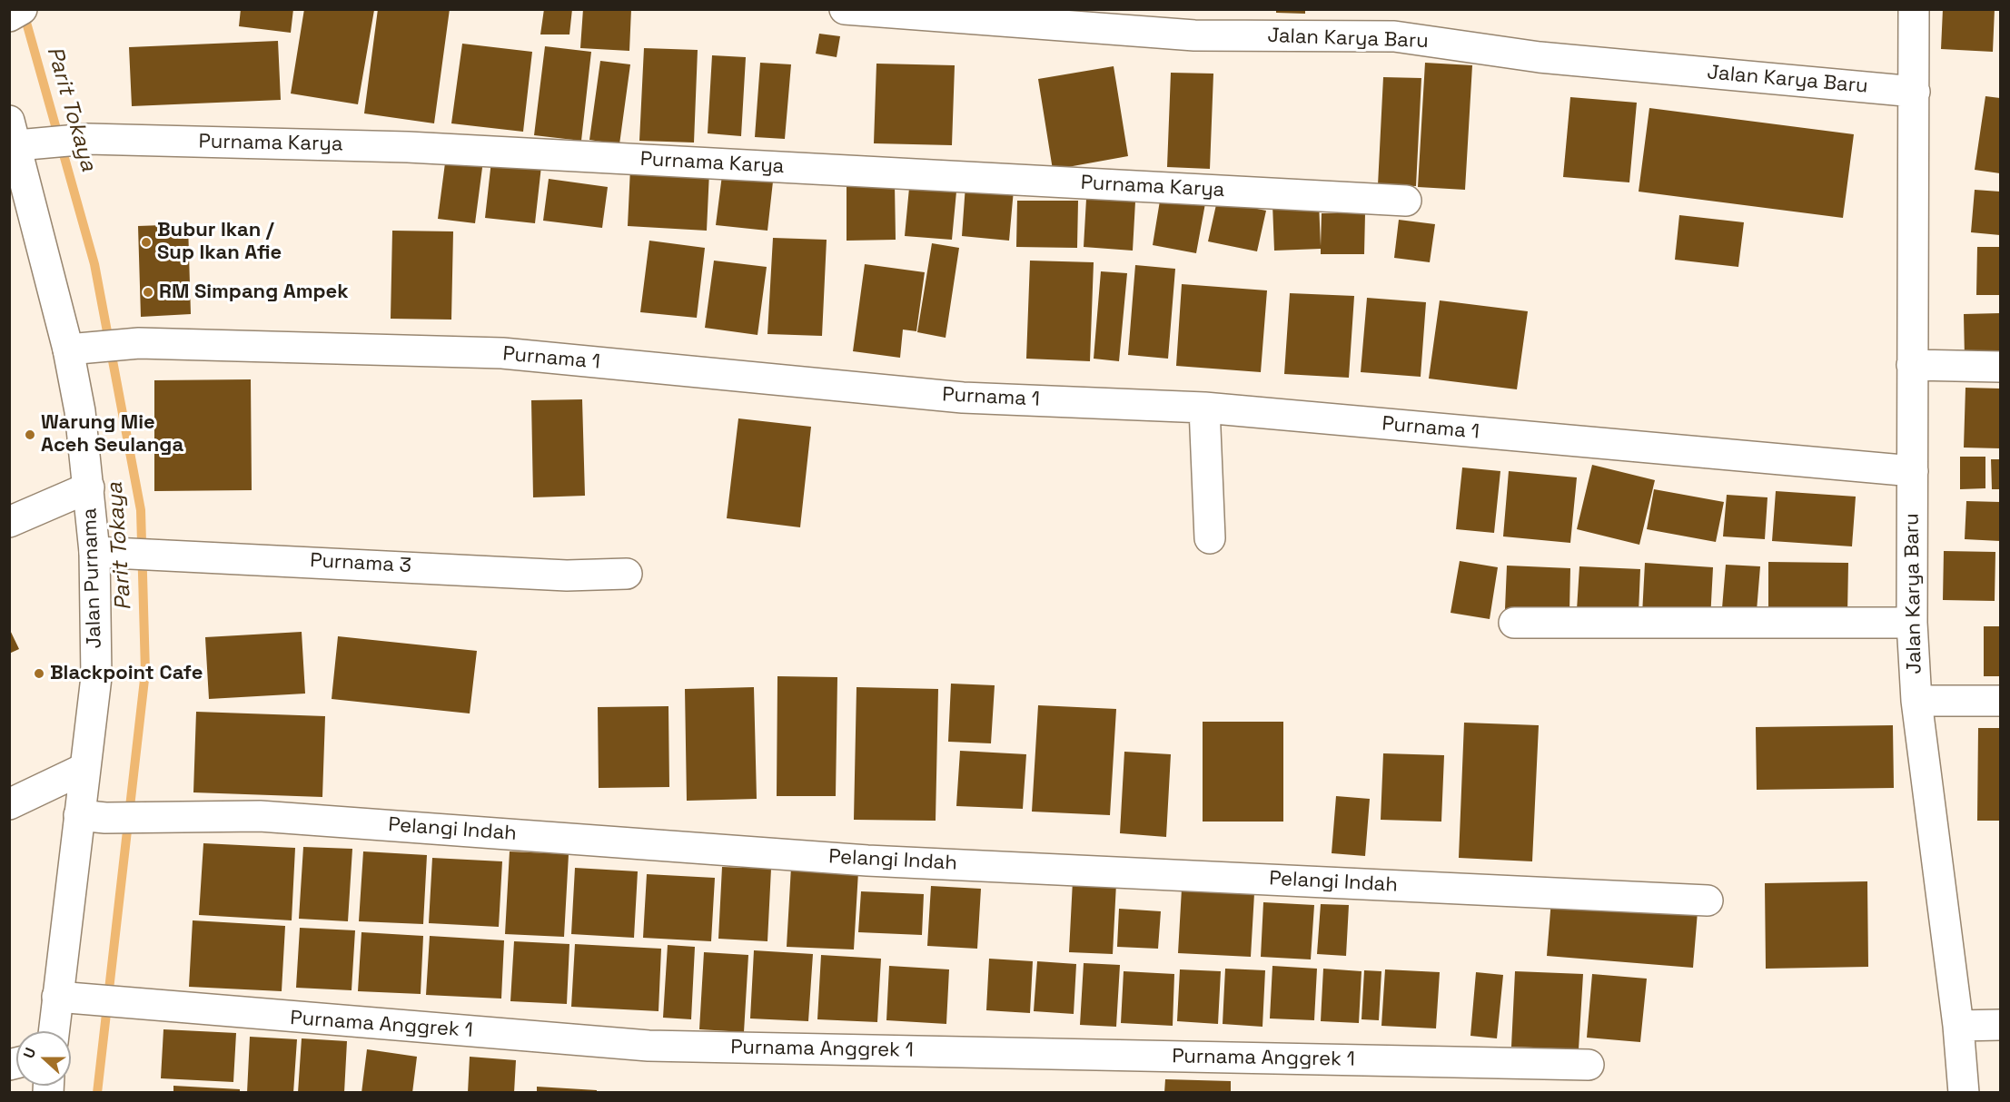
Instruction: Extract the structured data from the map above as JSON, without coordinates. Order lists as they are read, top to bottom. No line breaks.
{"streets":{"street":["Jalan Karya Baru","Purnama Karya","Purnama 1","Purnama 3","Jalan Purnama","Pelangi Indah","Purnama Anggrek 1"]},"crossings":[["Jalan Karya Baru","Purnama 1"],["Purnama Karya","Jalan Purnama"],["Purnama 1","Jalan Purnama"],["Purnama 3","Jalan Purnama"],["Jalan Purnama","Pelangi Indah"],["Jalan Purnama","Purnama Anggrek 1"]],"water":["Parit Tokaya"],"places":["Bubur Ikan / Sup Ikan Afie","RM Simpang Ampek","Warung Mie Aceh Seulanga","Blackpoint Cafe"],"north":"left"}
